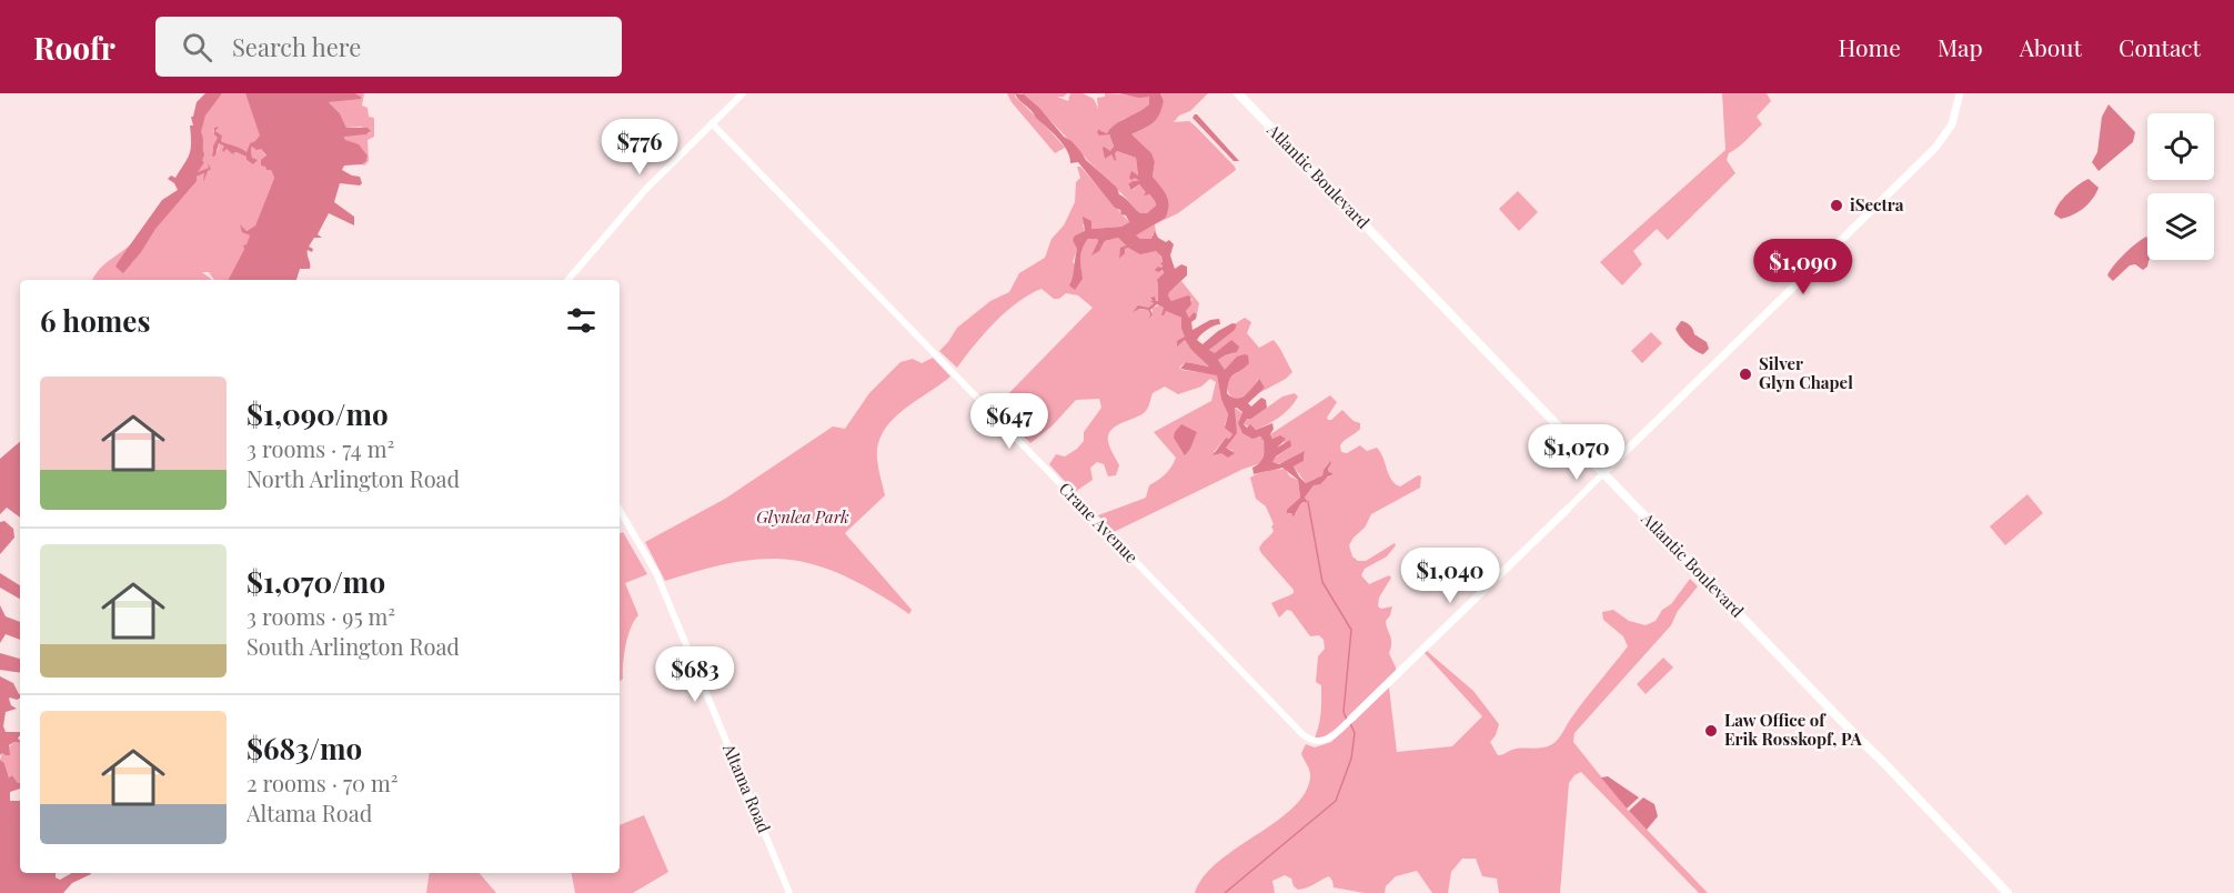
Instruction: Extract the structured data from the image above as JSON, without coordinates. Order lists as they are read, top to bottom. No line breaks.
{"streets":{"main road":["Atlantic Boulevard"],"street":["Crane Avenue","Altama Road"]},"parks":["Glynlea Park"],"places":["iSectra","Silver Glyn Chapel","Law Office of Erik Rosskopf, PA"],"page":{"header":"Roofr","search":"Search here","nav":["Home","Map","About","Contact"],"price":["$776","$1,090","$647","$1,070","$1,040","$683"],"heading":"6 homes","list":[{"name":"$1,090/mo","note":"3 rooms · 74 m² · North Arlington Road"},{"name":"$1,070/mo","note":"3 rooms · 95 m² · South Arlington Road"},{"name":"$683/mo","note":"2 rooms · 70 m² · Altama Road"}]}}
